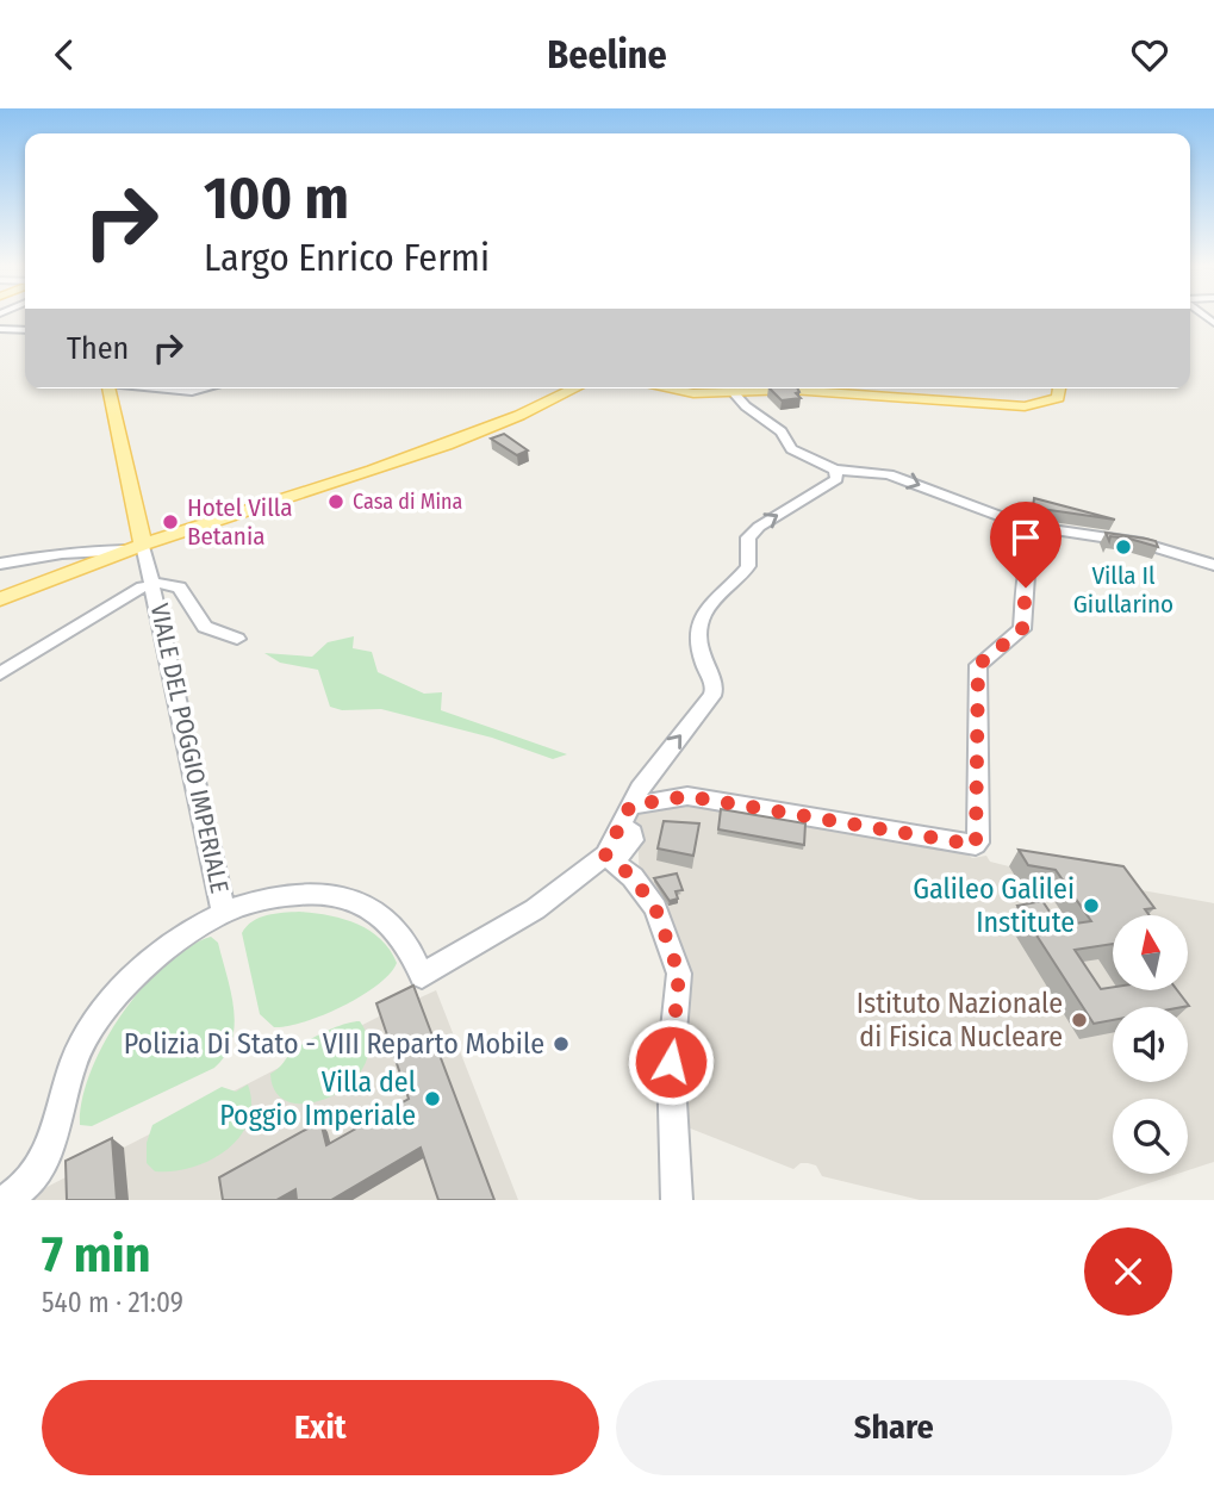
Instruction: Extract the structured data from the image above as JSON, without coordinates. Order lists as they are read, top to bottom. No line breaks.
{"streets":{"main road":["VIALE DEL POGGIO IMPERIALE"]},"places":["Casa di Mina","Hotel Villa Betania","Villa Il Giullarino","Galileo Galilei Institute","Istituto Nazionale di Fisica Nucleare","Polizia Di Stato - VIII Reparto Mobile","Villa del Poggio Imperiale"],"north":"top","page":{"header":"Beeline","turn":["100 m","Largo Enrico Fermi"],"then":"Then","heading":["7 min","540 m · 21:09"],"buttons":["Exit","Share"]}}
